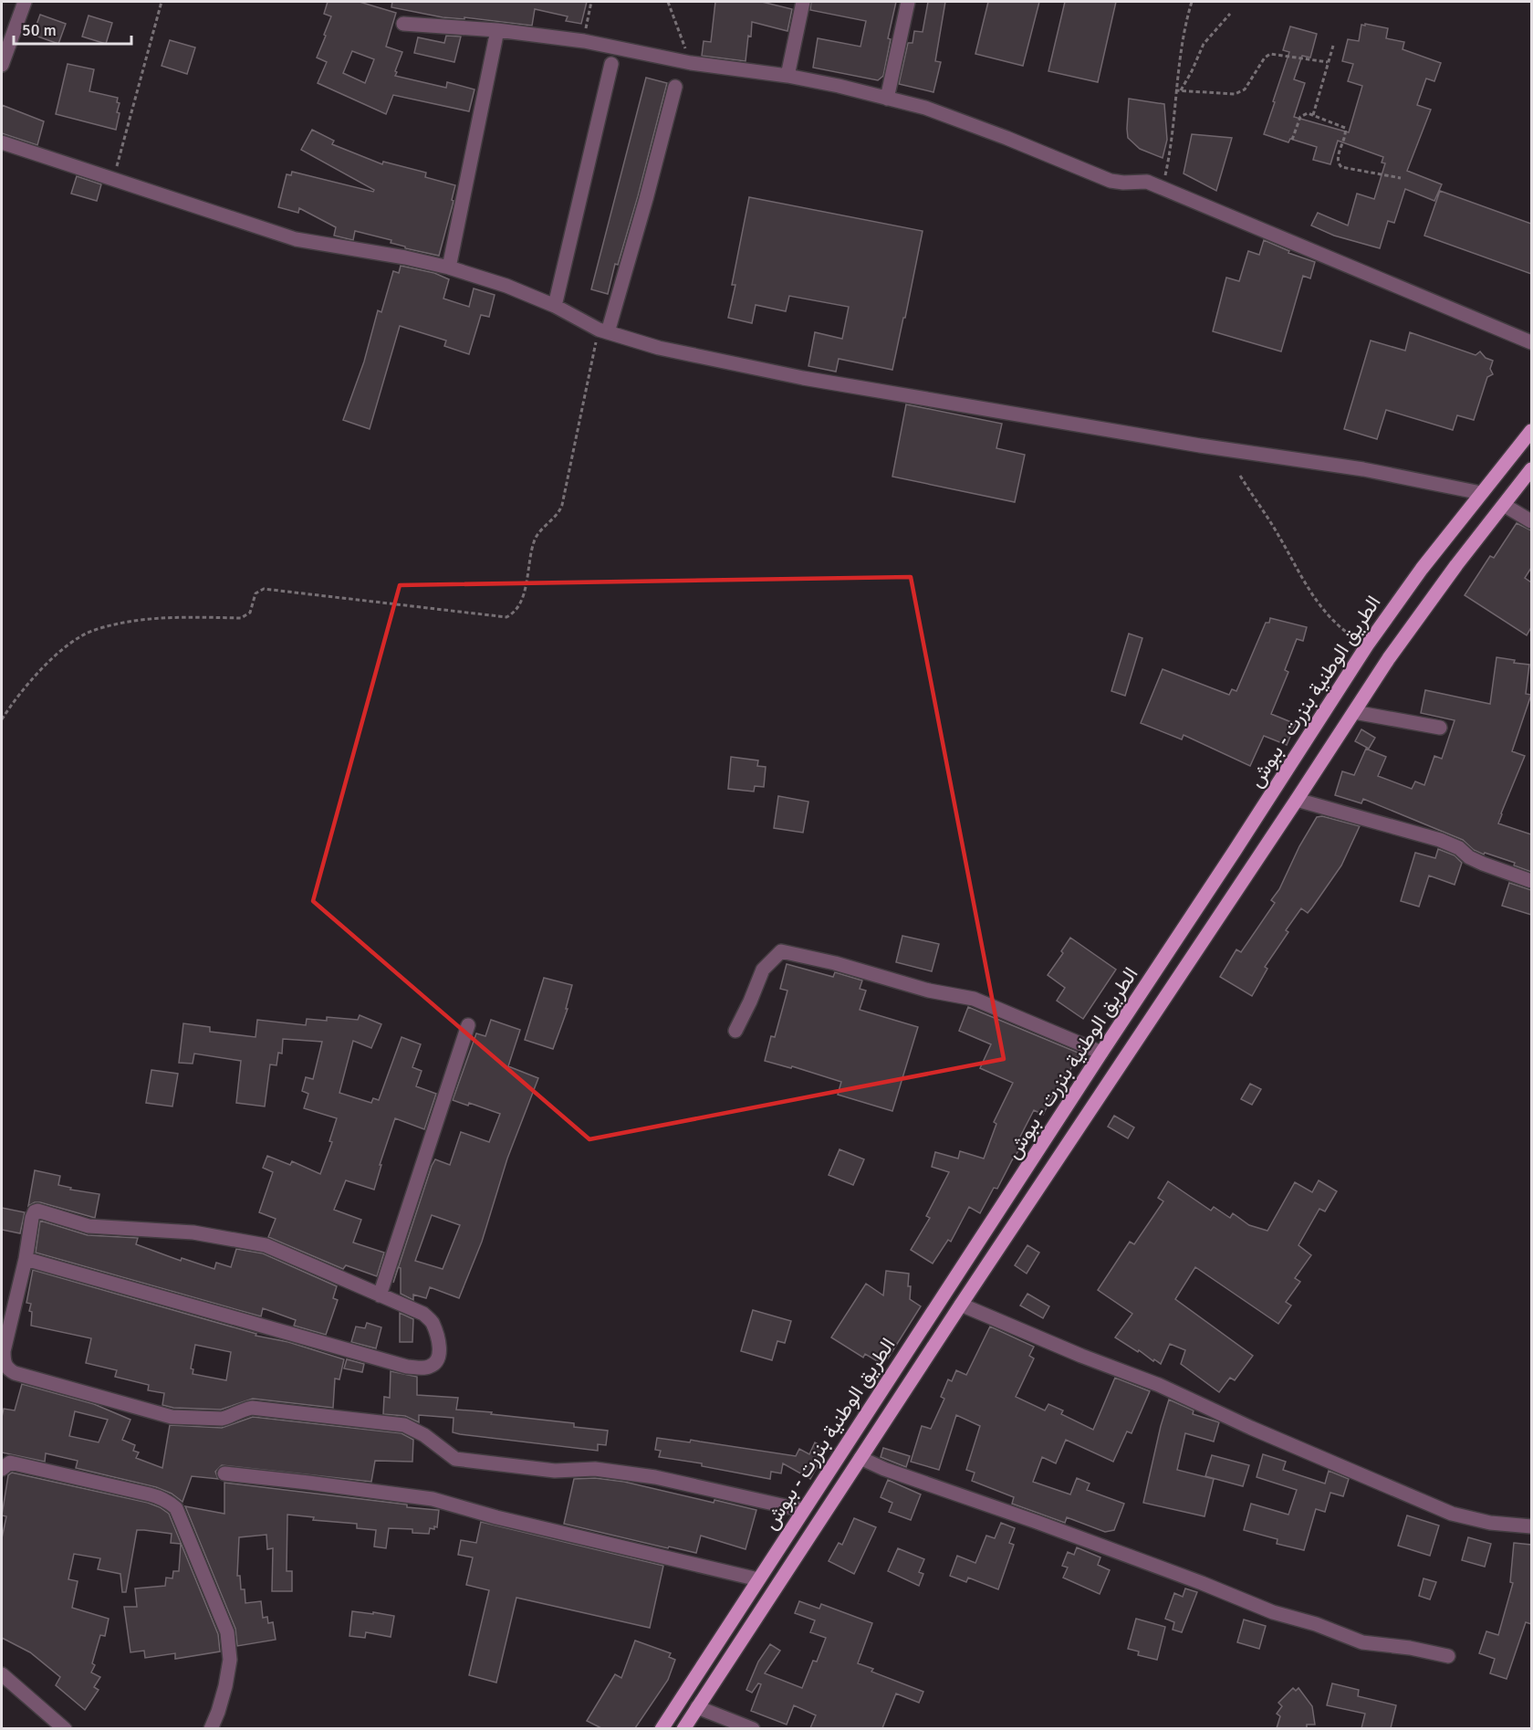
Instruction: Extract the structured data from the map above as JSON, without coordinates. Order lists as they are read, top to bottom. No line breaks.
{"streets":{"main road":["الطريق الوطنية بنزرت - ببوش"]},"scale_bar":"50 m"}
